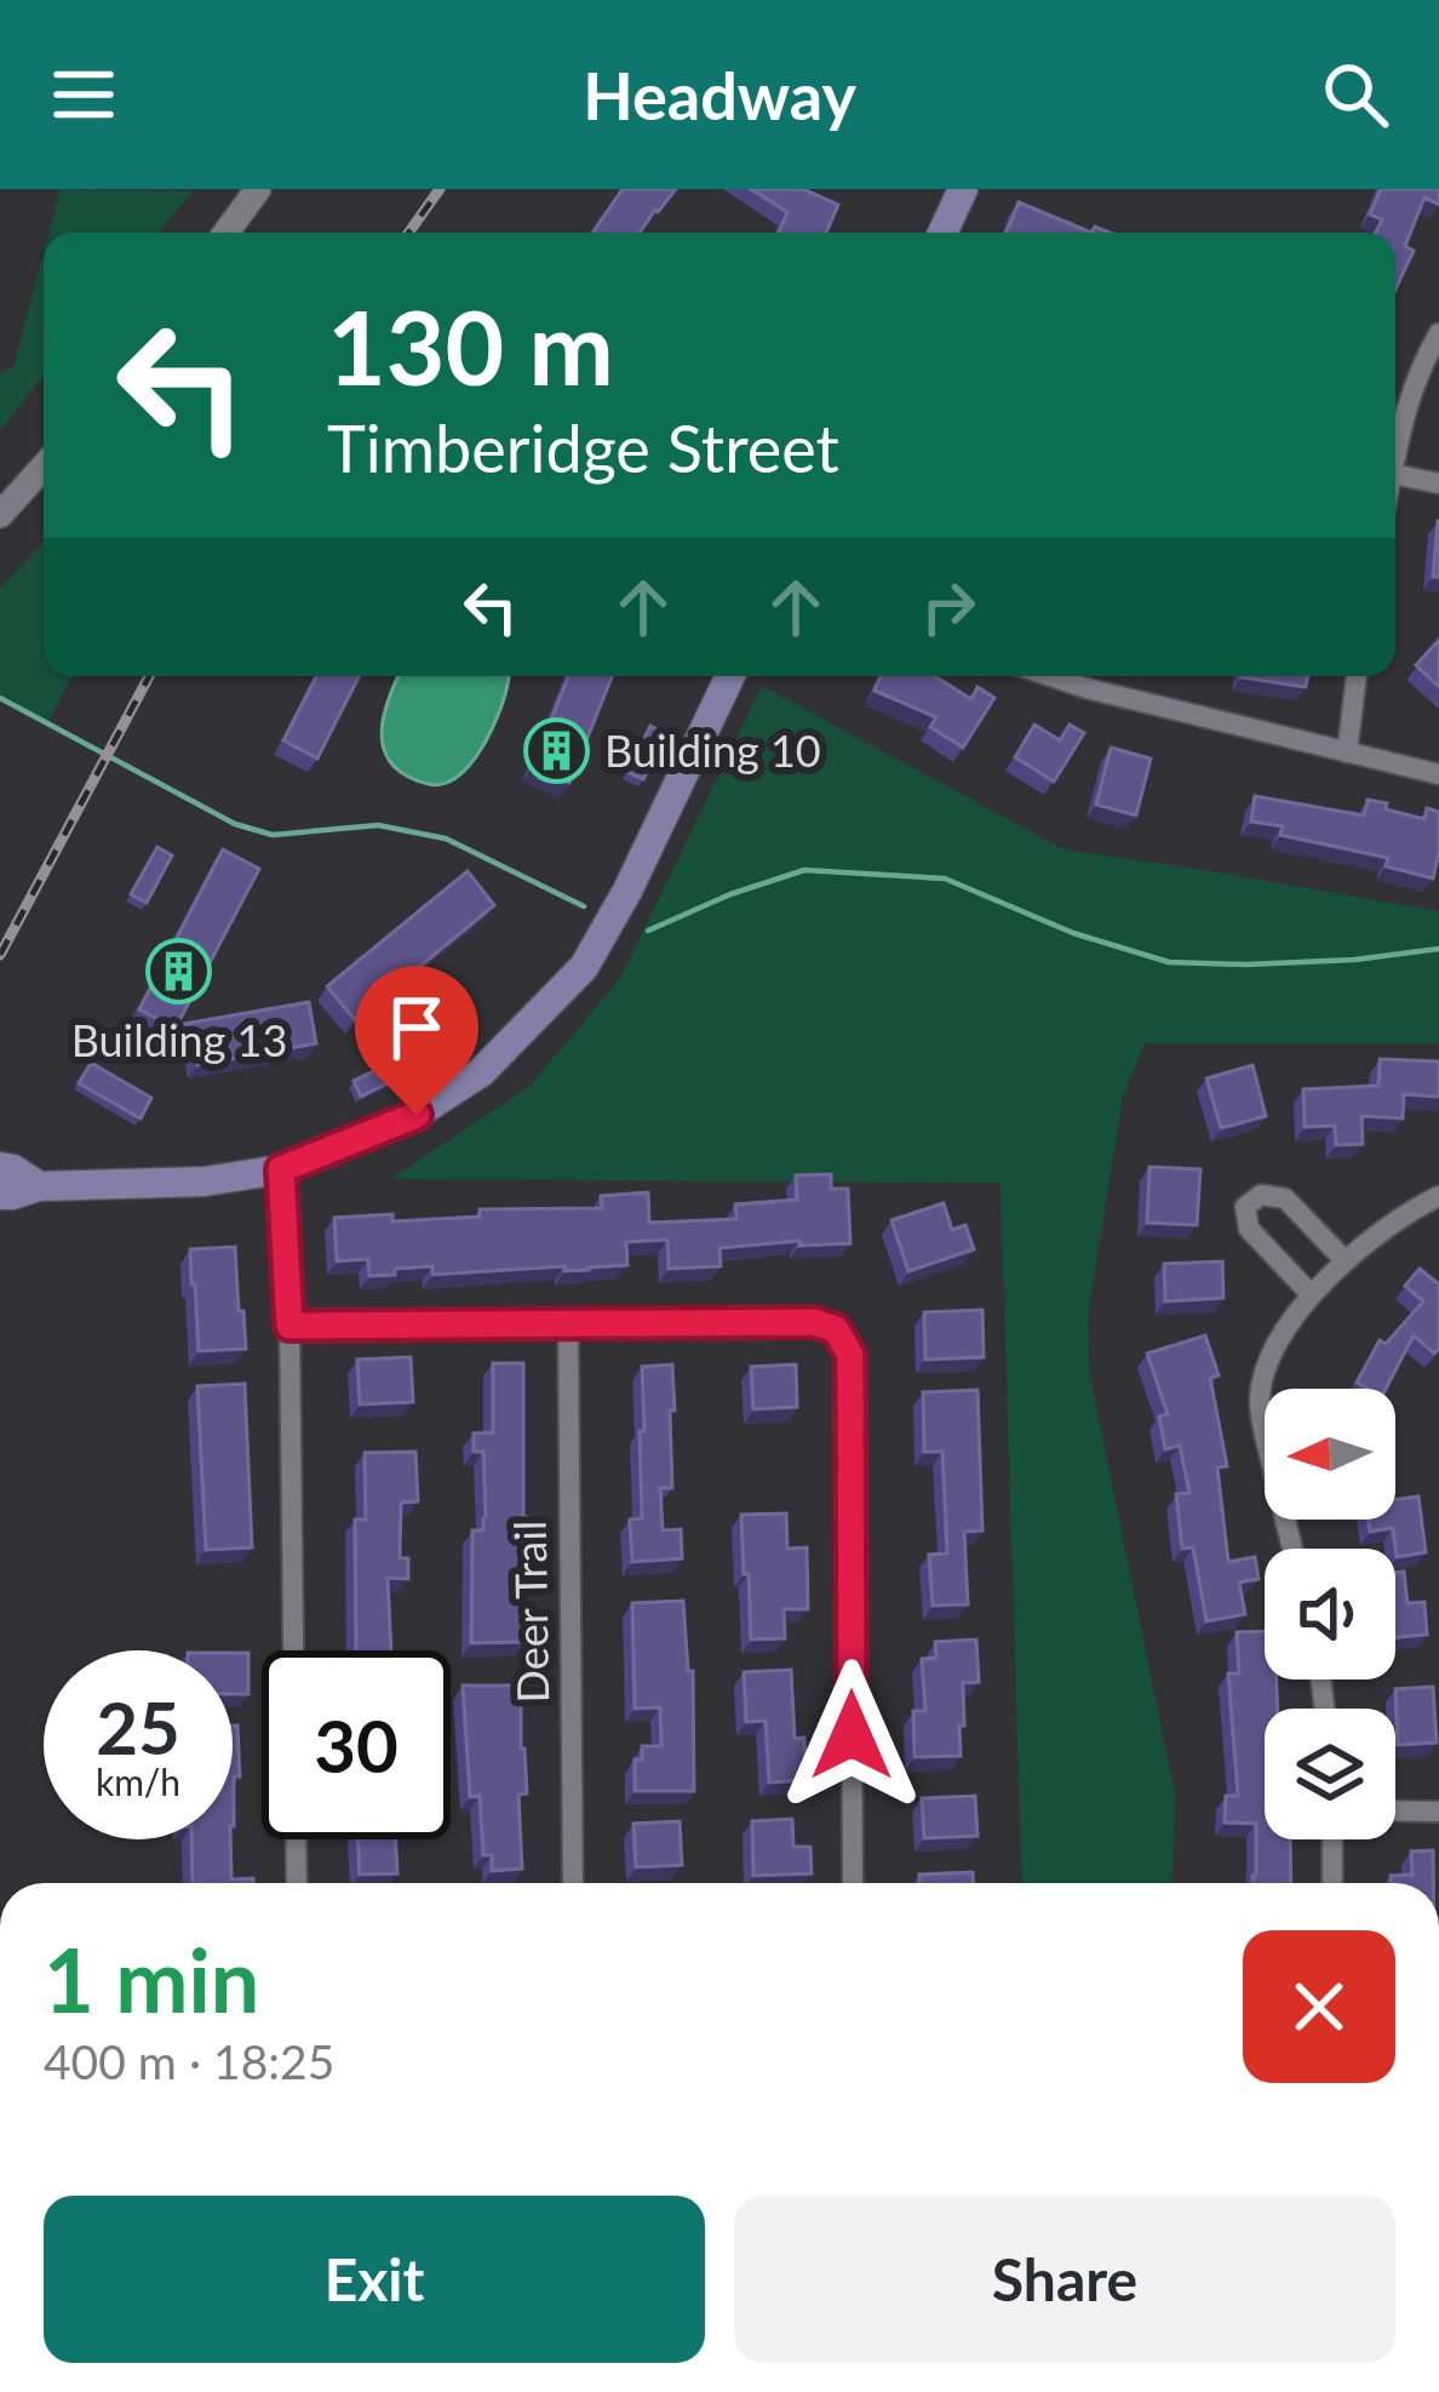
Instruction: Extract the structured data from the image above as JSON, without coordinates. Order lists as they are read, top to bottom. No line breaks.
{"streets":{"street":["Deer Trail"]},"places":{"building":["Building 10","Building 13"]},"north":"left","page":{"header":"Headway","turn":["130 m","Timberidge Street"],"speed":"25 km/h","limit":"30","heading":["1 min","400 m · 18:25"],"buttons":["Exit","Share"]}}
